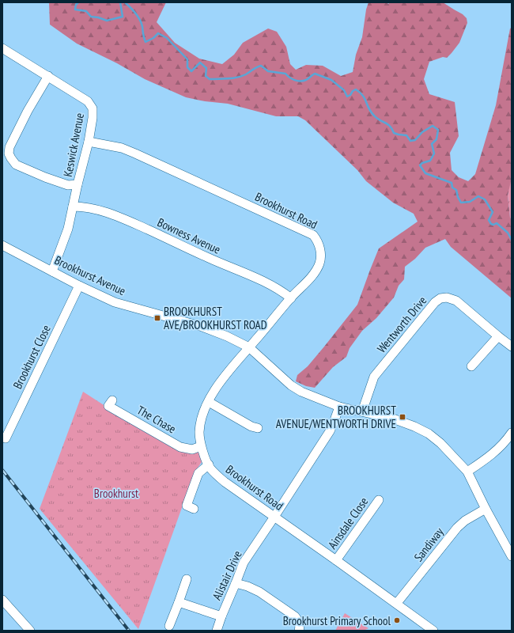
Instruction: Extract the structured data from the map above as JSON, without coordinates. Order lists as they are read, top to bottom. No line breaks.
{"streets":{"street":["Keswick Avenue","Brookhurst Road","Bowness Avenue","Brookhurst Avenue","Wentworth Drive","Brookhurst Close","The Chase","Ainsdale Close","Sandiway","Alistair Drive"]},"crossings":[["Keswick Avenue","Brookhurst Road"],["Keswick Avenue","Bowness Avenue"],["Keswick Avenue","Brookhurst Avenue"],["Brookhurst Road","Bowness Avenue"],["Brookhurst Road","Brookhurst Avenue"],["Brookhurst Road","The Chase"],["Brookhurst Road","Ainsdale Close"],["Brookhurst Road","Sandiway"],["Brookhurst Road","Alistair Drive"],["Brookhurst Avenue","Wentworth Drive"],["Brookhurst Avenue","Brookhurst Close"],["Brookhurst Avenue","Sandiway"],["Brookhurst Avenue","Alistair Drive"]],"parks":["Brookhurst"],"places":{"transit":["BROOKHURST AVE/BROOKHURST ROAD","BROOKHURST AVENUE/WENTWORTH DRIVE"],"other":["Brookhurst Primary School"]}}
